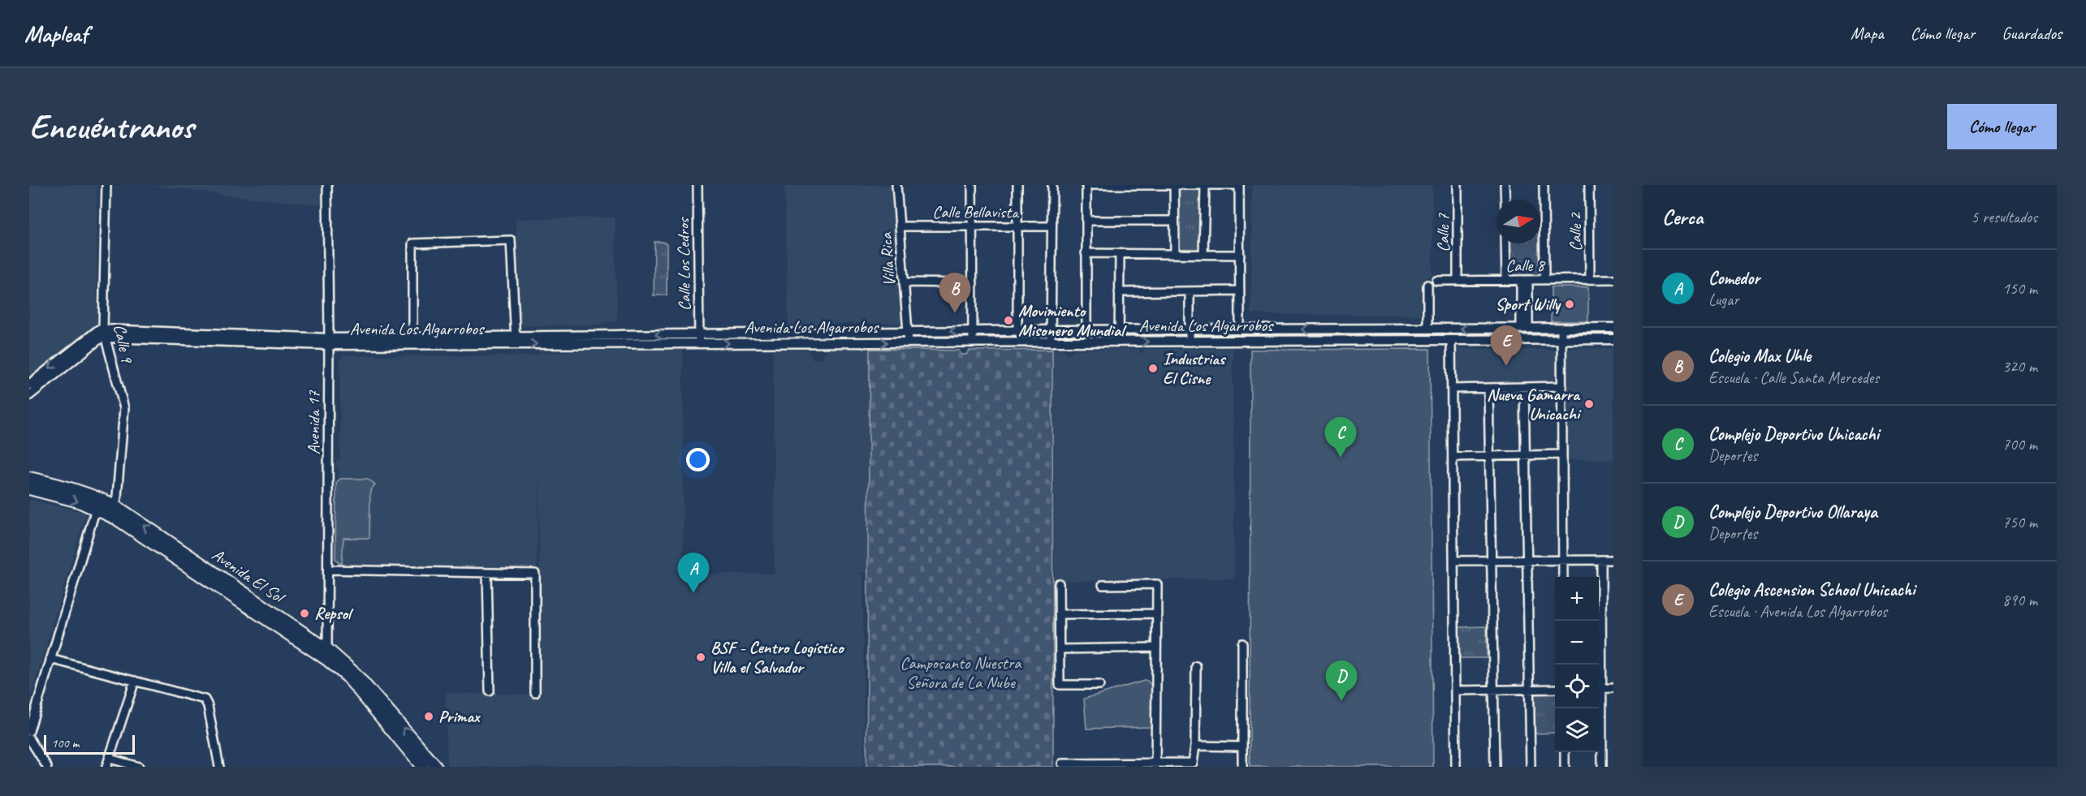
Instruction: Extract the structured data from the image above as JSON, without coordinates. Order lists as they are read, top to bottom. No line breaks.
{"streets":{"main road":["Avenida El Sol"],"street":["Calle Bellavista","Calle 2","Calle 7","Villa Rica","Calle Los Cedros","Calle 8","Avenida Los Algarrobos","Calle 9","Avenida 17"]},"crossings":[["Calle Bellavista","Villa Rica"],["Calle 2","Calle 8"],["Calle 7","Calle 8"],["Villa Rica","Avenida Los Algarrobos"],["Calle Los Cedros","Avenida Los Algarrobos"],["Avenida Los Algarrobos","Calle 9"],["Avenida Los Algarrobos","Avenida 17"],["Calle 9","Avenida El Sol"],["Avenida 17","Avenida El Sol"]],"parks":["Camposanto Nuestra Señora de La Nube"],"places":["Sport Willy","Movimiento Misonero Mundial","Industrias El Cisne","Nueva Gamarra Unicachi","Repsol","BSF - Centro Logístico Villa el Salvador","Primax"],"scale_bar":"100 m","north":"right","page":{"header":"Mapleaf","nav":["Mapa","Cómo llegar","Guardados"],"buttons":"Cómo llegar","title":"Encuéntranos","heading":["Cerca","5 resultados"],"list":[{"mark":"A","name":"Comedor","note":"Lugar","value":"150 m"},{"mark":"B","name":"Colegio Max Uhle","note":"Escuela · Calle Santa Mercedes","value":"320 m"},{"mark":"C","name":"Complejo Deportivo Unicachi","note":"Deportes","value":"700 m"},{"mark":"D","name":"Complejo Deportivo Ollaraya","note":"Deportes","value":"750 m"},{"mark":"E","name":"Colegio Ascension School Unicachi","note":"Escuela · Avenida Los Algarrobos","value":"890 m"}],"pins":["B","E","C","A","D"],"map_buttons":["+","−"],"scale":"100 m"}}
